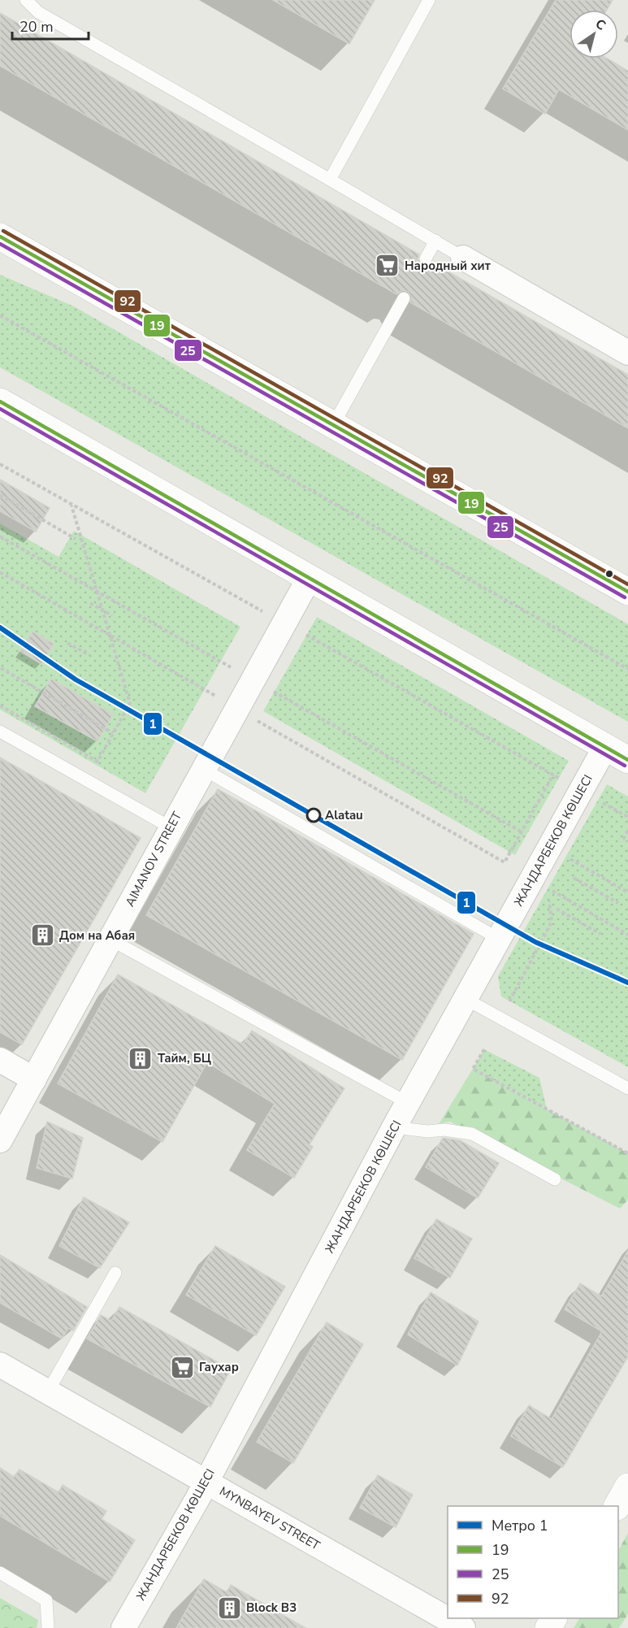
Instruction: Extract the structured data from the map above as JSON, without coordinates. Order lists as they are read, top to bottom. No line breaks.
{"streets":{"street":["ЖАНДАРБЕКОВ КӨШЕСІ","AIMANOV STREET","MYNBAYEV STREET"]},"crossings":[["ЖАНДАРБЕКОВ КӨШЕСІ","MYNBAYEV STREET"]],"places":{"supermarket":["Народный хит","Гаухар"],"other":["Alatau"],"building":["Дом на Абая","Тайм, БЦ","Block B3"]},"lines":["transit line 92","transit line 19","transit line 25","metro line 1"],"legend":["Метро 1","19","25","92"],"scale_bar":"20 m","north":"top right"}
